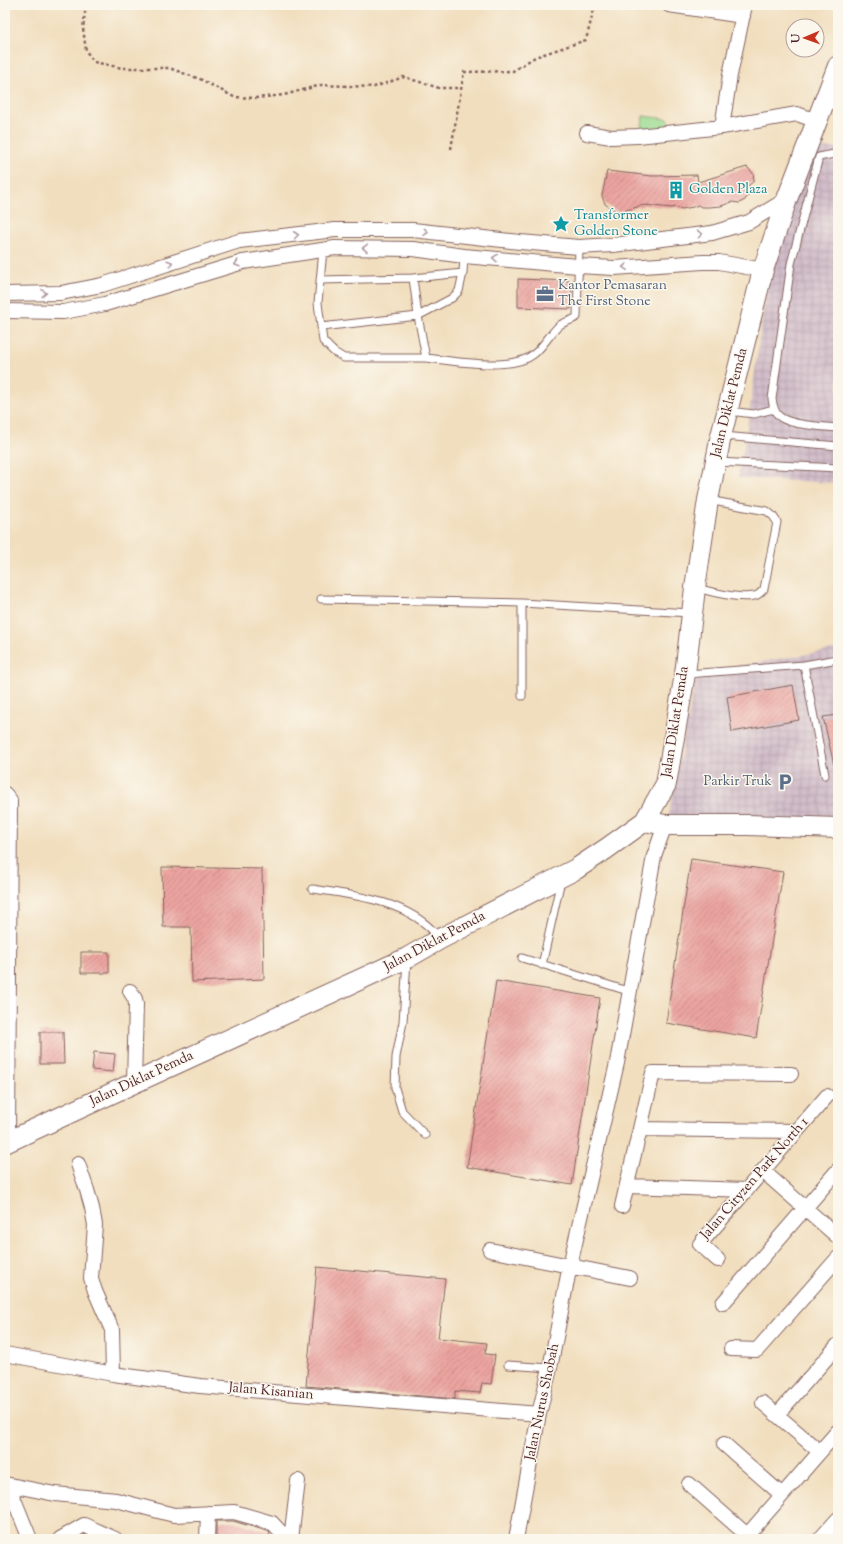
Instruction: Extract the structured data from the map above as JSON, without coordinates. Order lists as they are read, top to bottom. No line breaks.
{"streets":{"street":["Jalan Diklat Pemda","Jalan Cityzen Park North 1","Jalan Kisanian","Jalan Nurus Shobah"]},"crossings":[["Jalan Kisanian","Jalan Nurus Shobah"]],"places":{"building":["Golden Plaza"],"place":["Transformer Golden Stone"],"office":["Kantor Pemasaran The First Stone"],"parking":["Parkir Truk"]},"north":"left"}
